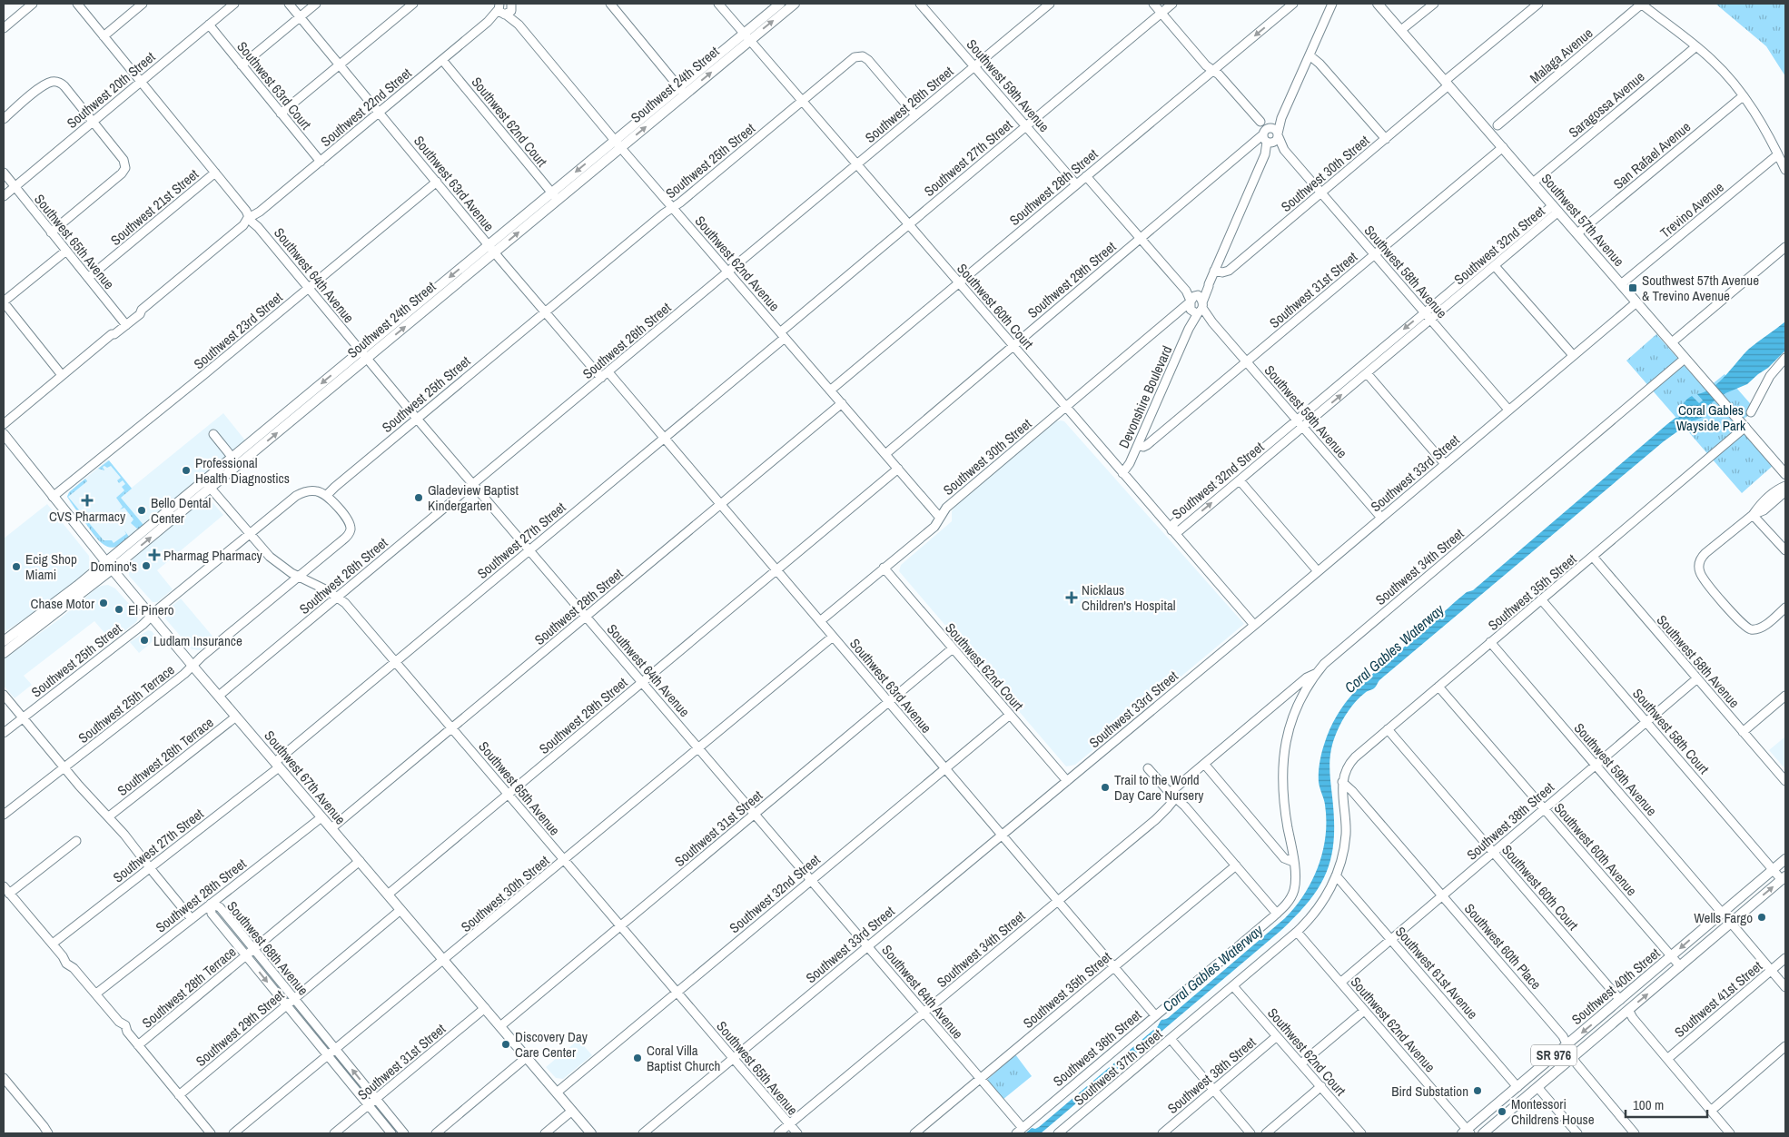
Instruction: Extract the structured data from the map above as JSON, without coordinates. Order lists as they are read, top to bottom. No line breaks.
{"streets":{"main road":["Southwest 24th Street","Southwest 57th Avenue","Southwest 67th Avenue","Southwest 40th Street","SR 976"],"street":["Malaga Avenue","Southwest 63rd Court","Southwest 59th Avenue","Southwest 20th Street","Southwest 26th Street","Saragossa Avenue","Southwest 22nd Street","Southwest 62nd Court","San Rafael Avenue","Southwest 27th Street","Southwest 25th Street","Southwest 30th Street","Southwest 63rd Avenue","Southwest 28th Street","Southwest 21st Street","Trevino Avenue","Southwest 65th Avenue","Southwest 32nd Street","Southwest 62nd Avenue","Southwest 58th Avenue","Southwest 64th Avenue","Southwest 29th Street","Southwest 31st Street","Southwest 60th Court","Southwest 23rd Street","Devonshire Boulevard","Southwest 33rd Street","Southwest 34th Street","Southwest 35th Street","Southwest 25th Terrace","Southwest 58th Court","Southwest 26th Terrace","Southwest 38th Street","Southwest 60th Avenue","Southwest 60th Place","Southwest 68th Avenue","Southwest 61st Avenue","Southwest 28th Terrace","Southwest 41st Street","Southwest 36th Street","Southwest 37th Street"]},"crossings":[["Southwest 24th Street","Southwest 62nd Court"],["Southwest 24th Street","Southwest 63rd Avenue"],["Southwest 24th Street","Southwest 65th Avenue"],["Southwest 24th Street","Southwest 62nd Avenue"],["Southwest 24th Street","Southwest 64th Avenue"],["Southwest 24th Street","Southwest 60th Court"],["Southwest 24th Street","Southwest 67th Avenue"],["Southwest 63rd Court","Southwest 20th Street"],["Southwest 63rd Court","Southwest 22nd Street"],["Southwest 59th Avenue","Southwest 26th Street"],["Southwest 59th Avenue","Southwest 27th Street"],["Southwest 59th Avenue","Southwest 30th Street"],["Southwest 59th Avenue","Southwest 28th Street"],["Southwest 59th Avenue","Southwest 32nd Street"],["Southwest 59th Avenue","Southwest 29th Street"],["Southwest 59th Avenue","Southwest 31st Street"],["Southwest 59th Avenue","Devonshire Boulevard"],["Southwest 59th Avenue","Southwest 33rd Street"],["Southwest 59th Avenue","Southwest 35th Street"],["Southwest 59th Avenue","Southwest 38th Street"],["Southwest 59th Avenue","Southwest 40th Street"],["Southwest 20th Street","Southwest 65th Avenue"],["Southwest 20th Street","Southwest 64th Avenue"],["Southwest 26th Street","Southwest 25th Street"],["Southwest 26th Street","Southwest 63rd Avenue"],["Southwest 26th Street","Southwest 65th Avenue"],["Southwest 26th Street","Southwest 62nd Avenue"],["Southwest 26th Street","Southwest 64th Avenue"],["Southwest 26th Street","Southwest 60th Court"],["Southwest 26th Street","Southwest 67th Avenue"],["Saragossa Avenue","Southwest 57th Avenue"],["Southwest 22nd Street","Southwest 62nd Court"],["Southwest 22nd Street","Southwest 63rd Avenue"],["Southwest 22nd Street","Southwest 65th Avenue"],["Southwest 22nd Street","Southwest 62nd Avenue"],["Southwest 22nd Street","Southwest 64th Avenue"],["Southwest 62nd Court","Southwest 30th Street"],["Southwest 62nd Court","Southwest 32nd Street"],["Southwest 62nd Court","Southwest 31st Street"],["Southwest 62nd Court","Southwest 33rd Street"],["Southwest 62nd Court","Southwest 38th Street"],["Southwest 62nd Court","Southwest 37th Street"],["San Rafael Avenue","Southwest 57th Avenue"],["Southwest 27th Street","Southwest 63rd Avenue"],["Southwest 27th Street","Southwest 65th Avenue"],["Southwest 27th Street","Southwest 62nd Avenue"],["Southwest 27th Street","Southwest 64th Avenue"],["Southwest 27th Street","Southwest 60th Court"],["Southwest 27th Street","Southwest 67th Avenue"],["Southwest 25th Street","Southwest 63rd Avenue"],["Southwest 25th Street","Southwest 65th Avenue"],["Southwest 25th Street","Southwest 62nd Avenue"],["Southwest 25th Street","Southwest 64th Avenue"],["Southwest 25th Street","Southwest 60th Court"],["Southwest 25th Street","Southwest 25th Terrace"],["Southwest 25th Street","Southwest 67th Avenue"],["Southwest 30th Street","Southwest 63rd Avenue"],["Southwest 30th Street","Southwest 57th Avenue"],["Southwest 30th Street","Southwest 65th Avenue"],["Southwest 30th Street","Southwest 62nd Avenue"],["Southwest 30th Street","Southwest 58th Avenue"],["Southwest 30th Street","Southwest 64th Avenue"],["Southwest 30th Street","Southwest 60th Court"],["Southwest 30th Street","Devonshire Boulevard"],["Southwest 30th Street","Southwest 67th Avenue"],["Southwest 30th Street","Southwest 68th Avenue"],["Southwest 63rd Avenue","Southwest 28th Street"],["Southwest 63rd Avenue","Southwest 32nd Street"],["Southwest 63rd Avenue","Southwest 29th Street"],["Southwest 63rd Avenue","Southwest 31st Street"],["Southwest 63rd Avenue","Southwest 23rd Street"],["Southwest 63rd Avenue","Southwest 33rd Street"],["Southwest 63rd Avenue","Southwest 34th Street"],["Southwest 63rd Avenue","Southwest 35th Street"],["Southwest 63rd Avenue","Southwest 36th Street"],["Southwest 28th Street","Southwest 65th Avenue"],["Southwest 28th Street","Southwest 62nd Avenue"],["Southwest 28th Street","Southwest 64th Avenue"],["Southwest 28th Street","Southwest 60th Court"],["Southwest 28th Street","Southwest 67th Avenue"],["Southwest 28th Street","Southwest 68th Avenue"],["Southwest 21st Street","Southwest 65th Avenue"],["Southwest 21st Street","Southwest 64th Avenue"],["Trevino Avenue","Southwest 57th Avenue"],["Southwest 57th Avenue","Southwest 32nd Street"],["Southwest 57th Avenue","Southwest 31st Street"],["Southwest 57th Avenue","Southwest 33rd Street"],["Southwest 57th Avenue","Southwest 34th Street"],["Southwest 57th Avenue","Southwest 35th Street"],["Southwest 65th Avenue","Southwest 32nd Street"],["Southwest 65th Avenue","Southwest 29th Street"],["Southwest 65th Avenue","Southwest 31st Street"],["Southwest 65th Avenue","Southwest 33rd Street"],["Southwest 65th Avenue","Southwest 34th Street"],["Southwest 65th Avenue","Southwest 25th Terrace"],["Southwest 32nd Street","Southwest 58th Avenue"],["Southwest 32nd Street","Southwest 64th Avenue"],["Southwest 32nd Street","Southwest 60th Court"],["Southwest 32nd Street","Southwest 67th Avenue"],["Southwest 62nd Avenue","Southwest 29th Street"],["Southwest 62nd Avenue","Southwest 38th Street"],["Southwest 62nd Avenue","Southwest 40th Street"],["Southwest 62nd Avenue","Southwest 37th Street"],["Southwest 58th Avenue","Southwest 29th Street"],["Southwest 58th Avenue","Southwest 31st Street"],["Southwest 58th Avenue","Devonshire Boulevard"],["Southwest 58th Avenue","Southwest 33rd Street"],["Southwest 58th Avenue","Southwest 35th Street"],["Southwest 58th Avenue","Southwest 38th Street"],["Southwest 64th Avenue","Southwest 29th Street"],["Southwest 64th Avenue","Southwest 31st Street"],["Southwest 64th Avenue","Southwest 23rd Street"],["Southwest 64th Avenue","Southwest 33rd Street"],["Southwest 64th Avenue","Southwest 34th Street"],["Southwest 64th Avenue","Southwest 35th Street"],["Southwest 64th Avenue","Southwest 36th Street"],["Southwest 29th Street","Southwest 60th Court"],["Southwest 29th Street","Devonshire Boulevard"],["Southwest 29th Street","Southwest 67th Avenue"],["Southwest 29th Street","Southwest 68th Avenue"],["Southwest 31st Street","Devonshire Boulevard"],["Southwest 31st Street","Southwest 67th Avenue"],["Southwest 31st Street","Southwest 68th Avenue"],["Southwest 60th Court","Devonshire Boulevard"],["Southwest 60th Court","Southwest 33rd Street"],["Southwest 60th Court","Southwest 35th Street"],["Southwest 60th Court","Southwest 38th Street"],["Southwest 60th Court","Southwest 40th Street"],["Southwest 23rd Street","Southwest 67th Avenue"],["Southwest 35th Street","Southwest 58th Court"],["Southwest 35th Street","Southwest 60th Avenue"],["Southwest 35th Street","Southwest 60th Place"],["Southwest 35th Street","Southwest 37th Street"],["Southwest 25th Terrace","Southwest 67th Avenue"],["Southwest 58th Court","Southwest 38th Street"],["Southwest 58th Court","Southwest 40th Street"],["Southwest 26th Terrace","Southwest 67th Avenue"],["Southwest 67th Avenue","Southwest 28th Terrace"],["Southwest 38th Street","Southwest 60th Avenue"],["Southwest 38th Street","Southwest 60th Place"],["Southwest 38th Street","Southwest 61st Avenue"],["Southwest 60th Avenue","Southwest 40th Street"],["Southwest 60th Place","Southwest 40th Street"],["Southwest 60th Place","Southwest 37th Street"],["Southwest 68th Avenue","Southwest 28th Terrace"],["Southwest 61st Avenue","Southwest 40th Street"],["Southwest 61st Avenue","Southwest 37th Street"]],"water":["Coral Gables Waterway"],"parks":["Coral Gables Wayside Park"],"places":{"transit":["Southwest 57th Avenue & Trevino Avenue"],"other":["Professional Health Diagnostics","Gladeview Baptist Kindergarten","Bello Dental Center","Domino's","Ecig Shop Miami","Chase Motor","El Pinero","Ludlam Insurance","Trail to the World Day Care Nursery","Wells Fargo","Discovery Day Care Center","Coral Villa Baptist Church","Bird Substation","Montessori Childrens House"],"health":["CVS Pharmacy","Pharmag Pharmacy","Nicklaus Children's Hospital"]},"scale_bar":"100 m"}
